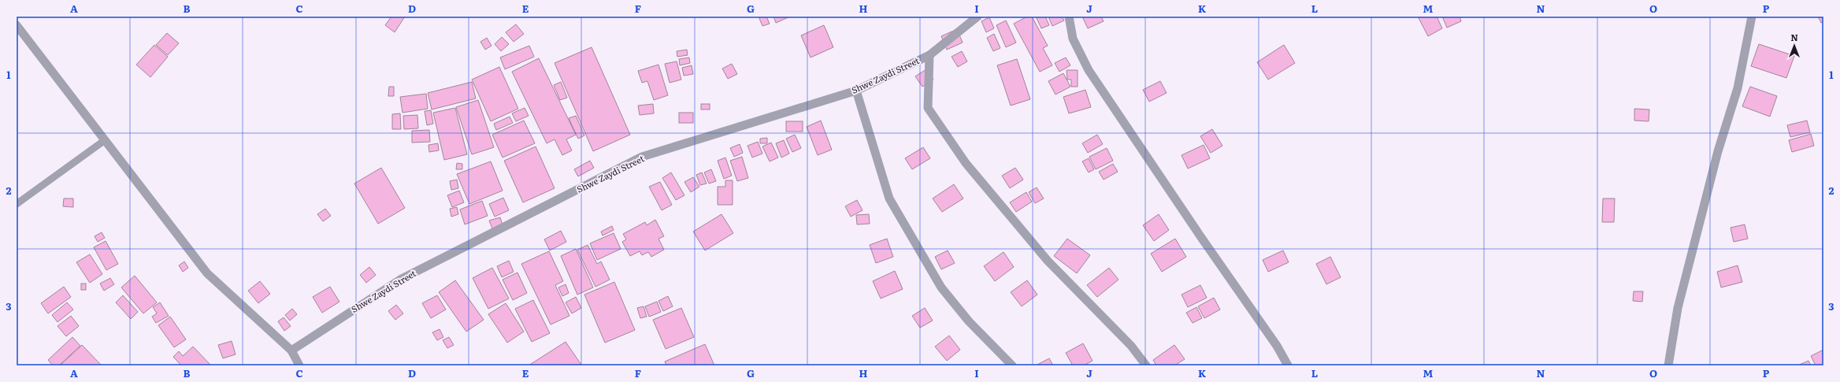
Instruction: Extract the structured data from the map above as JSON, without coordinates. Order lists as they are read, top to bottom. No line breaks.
{"streets":{"street":["Shwe Zaydi Street"]},"north":"top","grid":{"columns":["A","B","C","D","E","F","G","H","I","J","K","L","M","N","O","P"],"rows":["1","2","3"]}}
